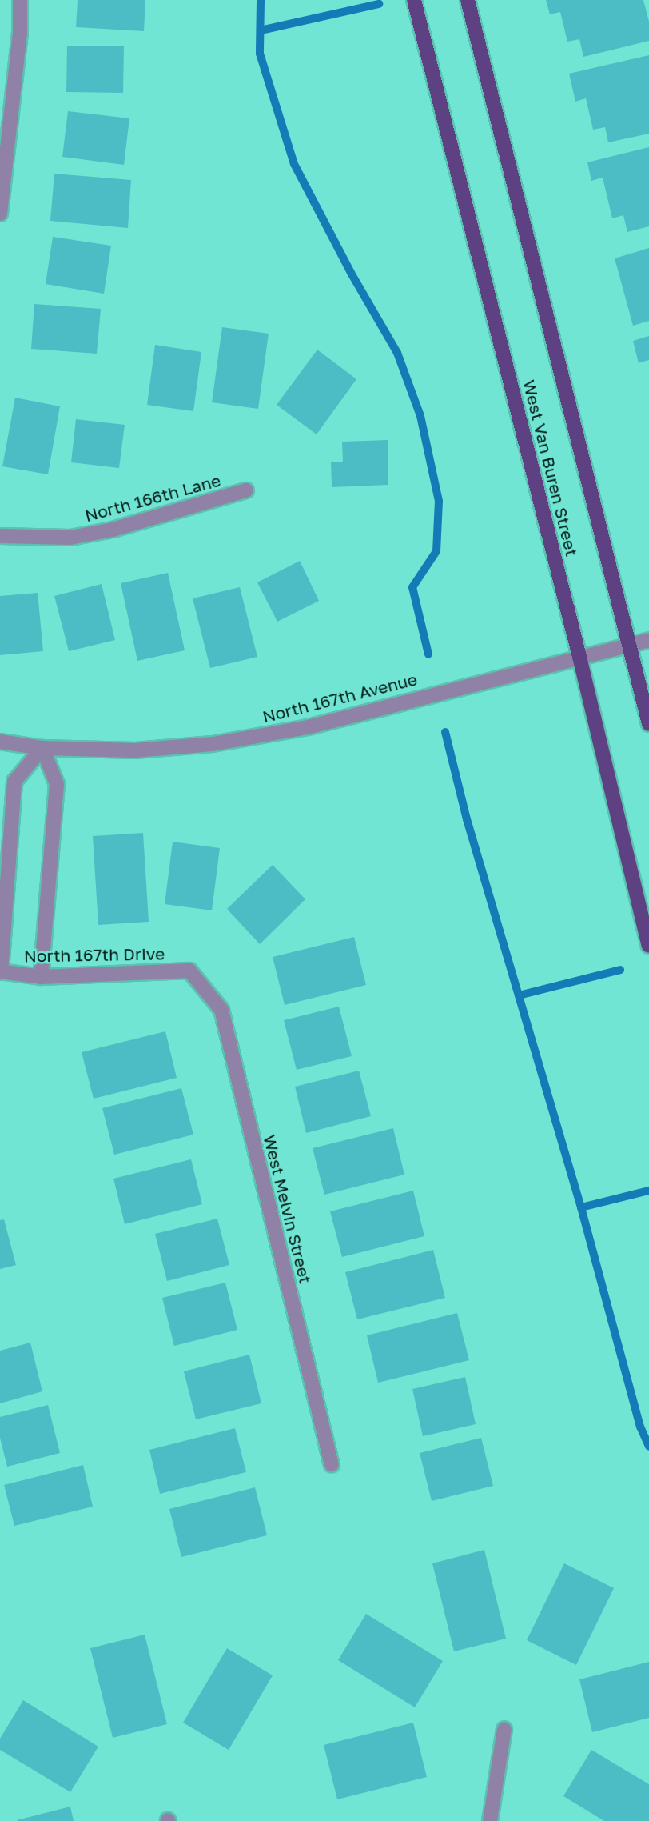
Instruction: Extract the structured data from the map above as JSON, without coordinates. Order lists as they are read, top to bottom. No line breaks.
{"streets":{"main road":["West Van Buren Street"],"street":["North 166th Lane","North 167th Avenue","North 167th Drive","West Melvin Street"]},"crossings":[["West Van Buren Street","North 167th Avenue"],["North 167th Drive","West Melvin Street"]]}
